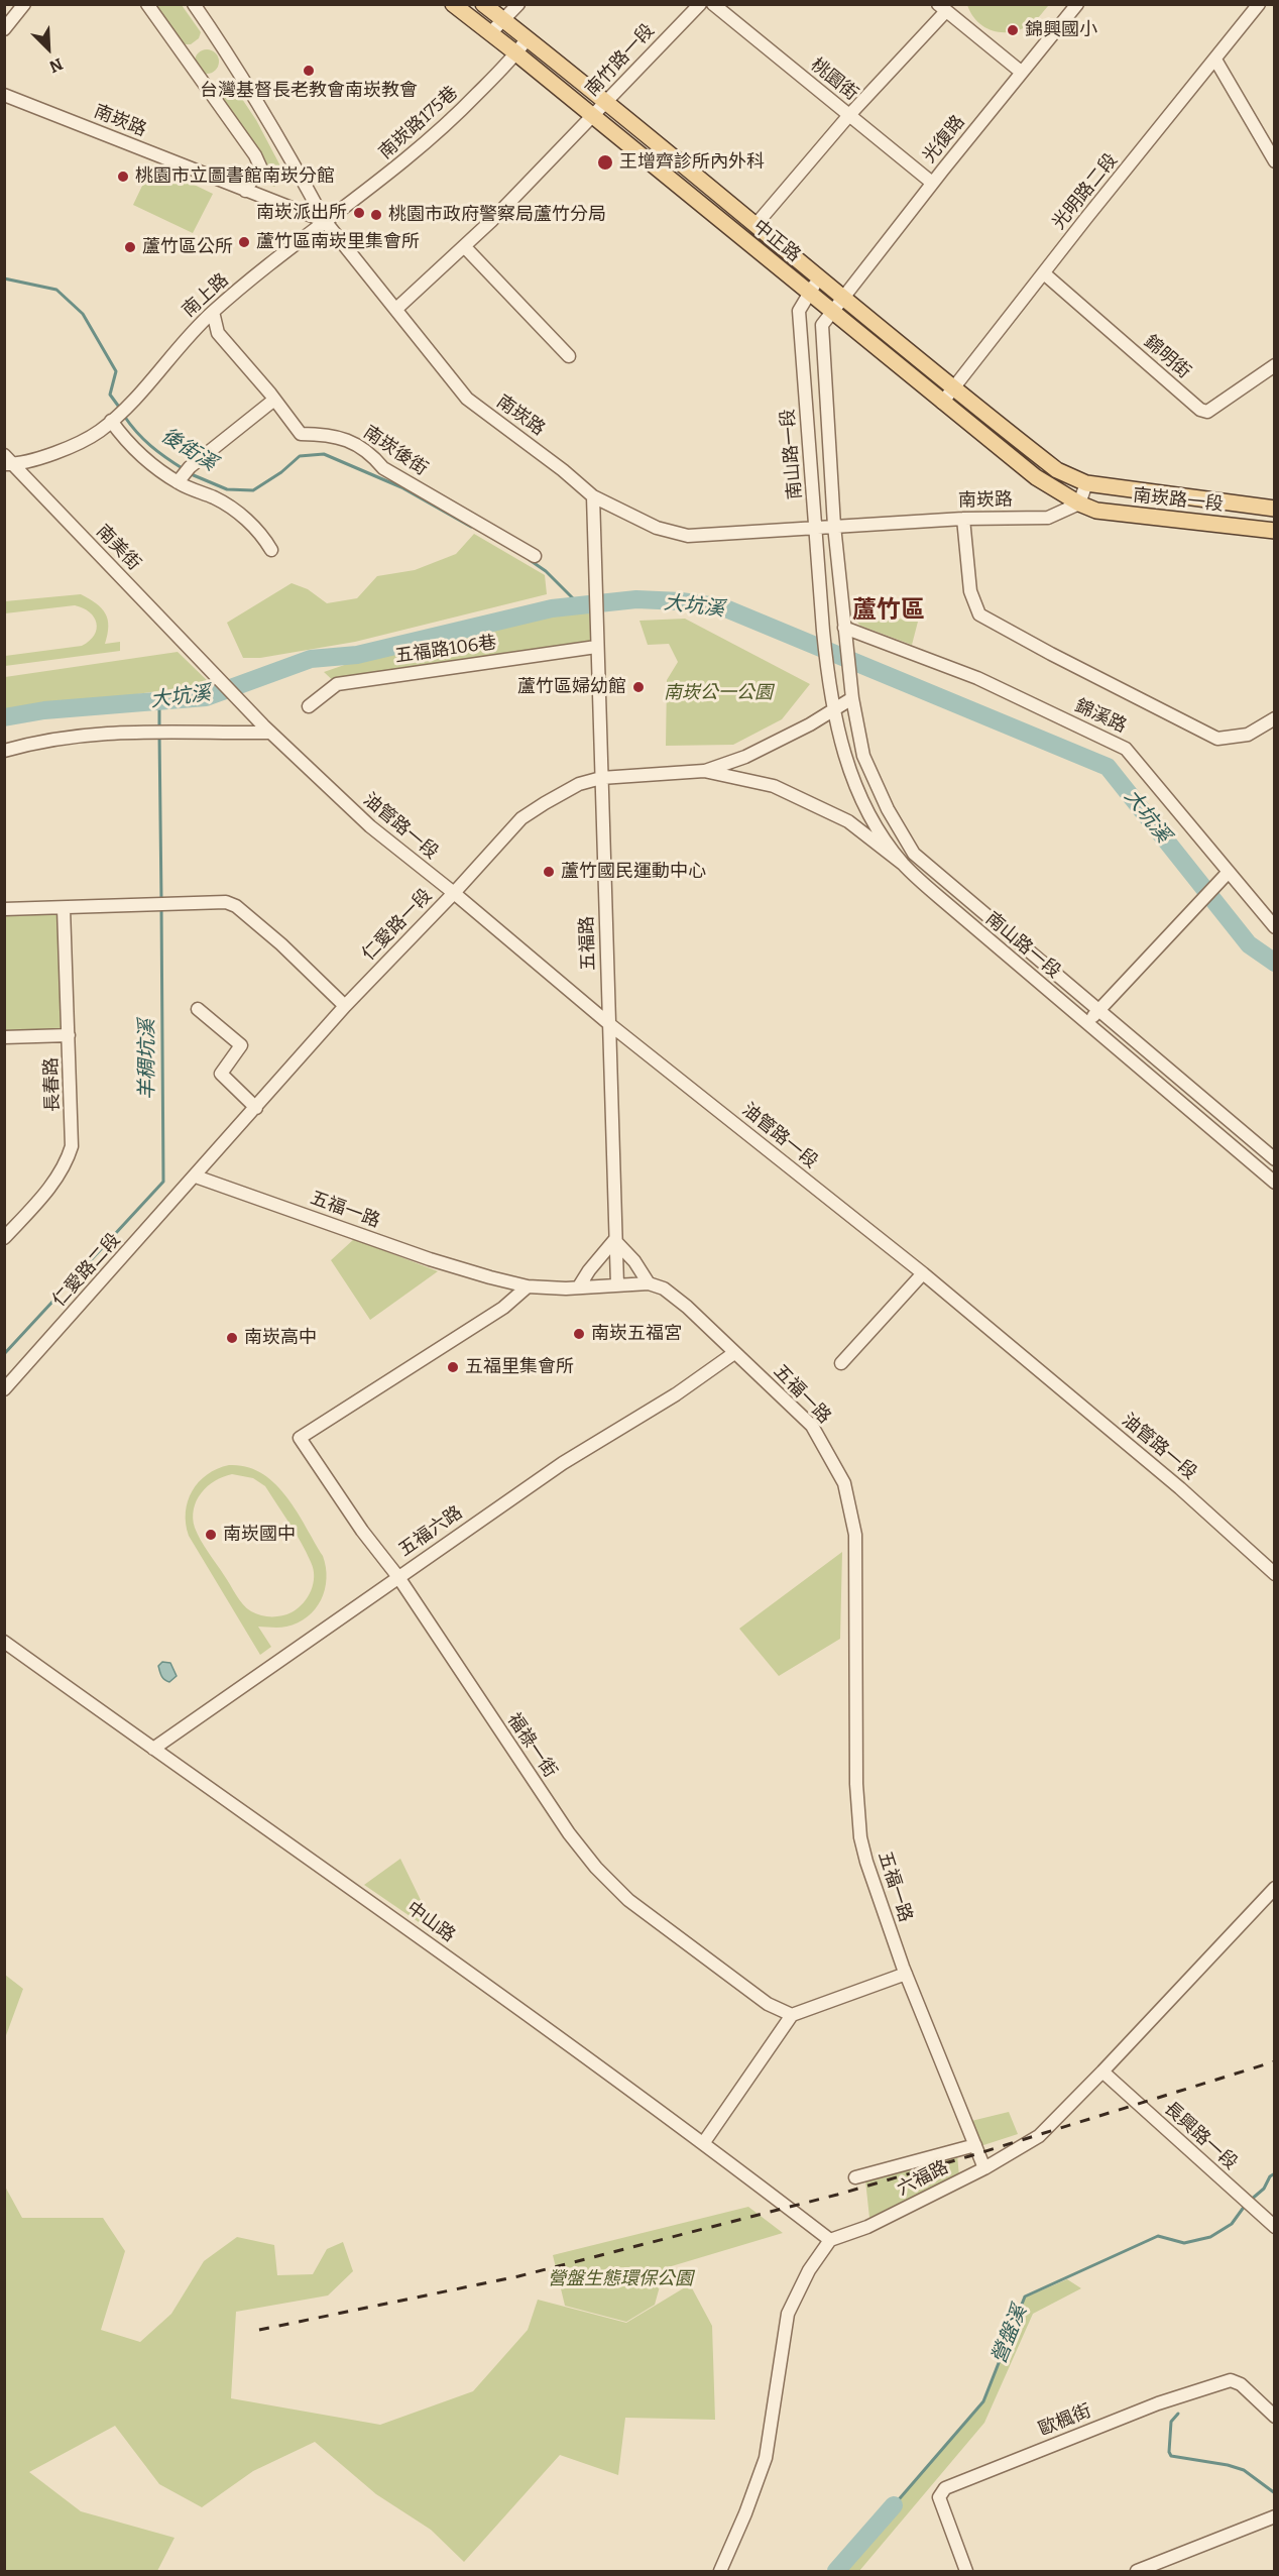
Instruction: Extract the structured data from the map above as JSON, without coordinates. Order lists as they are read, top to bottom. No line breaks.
{"streets":{"main road":["中正路","南崁路一段"],"street":["南竹路一段","桃園街","南崁路","南崁路175巷","光復路","光明路二段","南上路","錦明街","南崁後街","南山路一段","南美街","五福路106巷","錦溪路","油管路一段","仁愛路一段","五福路","長春路","五福一路","仁愛路二段","五福六路","福祿一街","中山路","長興路一段","六福路","歐楓街"]},"crossings":[["南竹路一段","南崁路"],["南竹路一段","中正路"],["桃園街","光復路"],["南崁路","南崁路175巷"],["南崁路","中正路"],["南崁路","南上路"],["南崁路","南山路一段"],["南崁路","南崁路一段"],["南崁路","五福路"],["南崁路175巷","中正路"],["南崁路175巷","南上路"],["光復路","中正路"],["光復路","南山路一段"],["光明路二段","中正路"],["光明路二段","錦明街"],["中正路","南山路一段"],["中正路","南崁路一段"],["南上路","南崁後街"],["南上路","南美街"],["南山路一段","錦溪路"],["南山路一段","仁愛路一段"],["南美街","油管路一段"],["五福路106巷","五福路"],["油管路一段","仁愛路一段"],["油管路一段","五福路"],["仁愛路一段","五福路"],["仁愛路一段","五福一路"],["仁愛路一段","仁愛路二段"],["五福路","五福一路"],["五福一路","仁愛路二段"],["五福一路","五福六路"],["五福一路","福祿一街"],["五福一路","六福路"],["五福六路","福祿一街"],["五福六路","中山路"],["中山路","六福路"],["長興路一段","六福路"]],"districts":["蘆竹區"],"water":["後街溪","大坑溪","羊稠坑溪","營盤溪"],"parks":["南崁公一公園","營盤生態環保公園"],"places":["錦興國小","台灣基督長老教會南崁教會","王增齊診所內外科","桃園市立圖書館南崁分館","南崁派出所","桃園市政府警察局蘆竹分局","蘆竹區南崁里集會所","蘆竹區公所","蘆竹區婦幼館","蘆竹國民運動中心","南崁五福宮","南崁高中","五福里集會所","南崁國中"],"north":"bottom right"}
